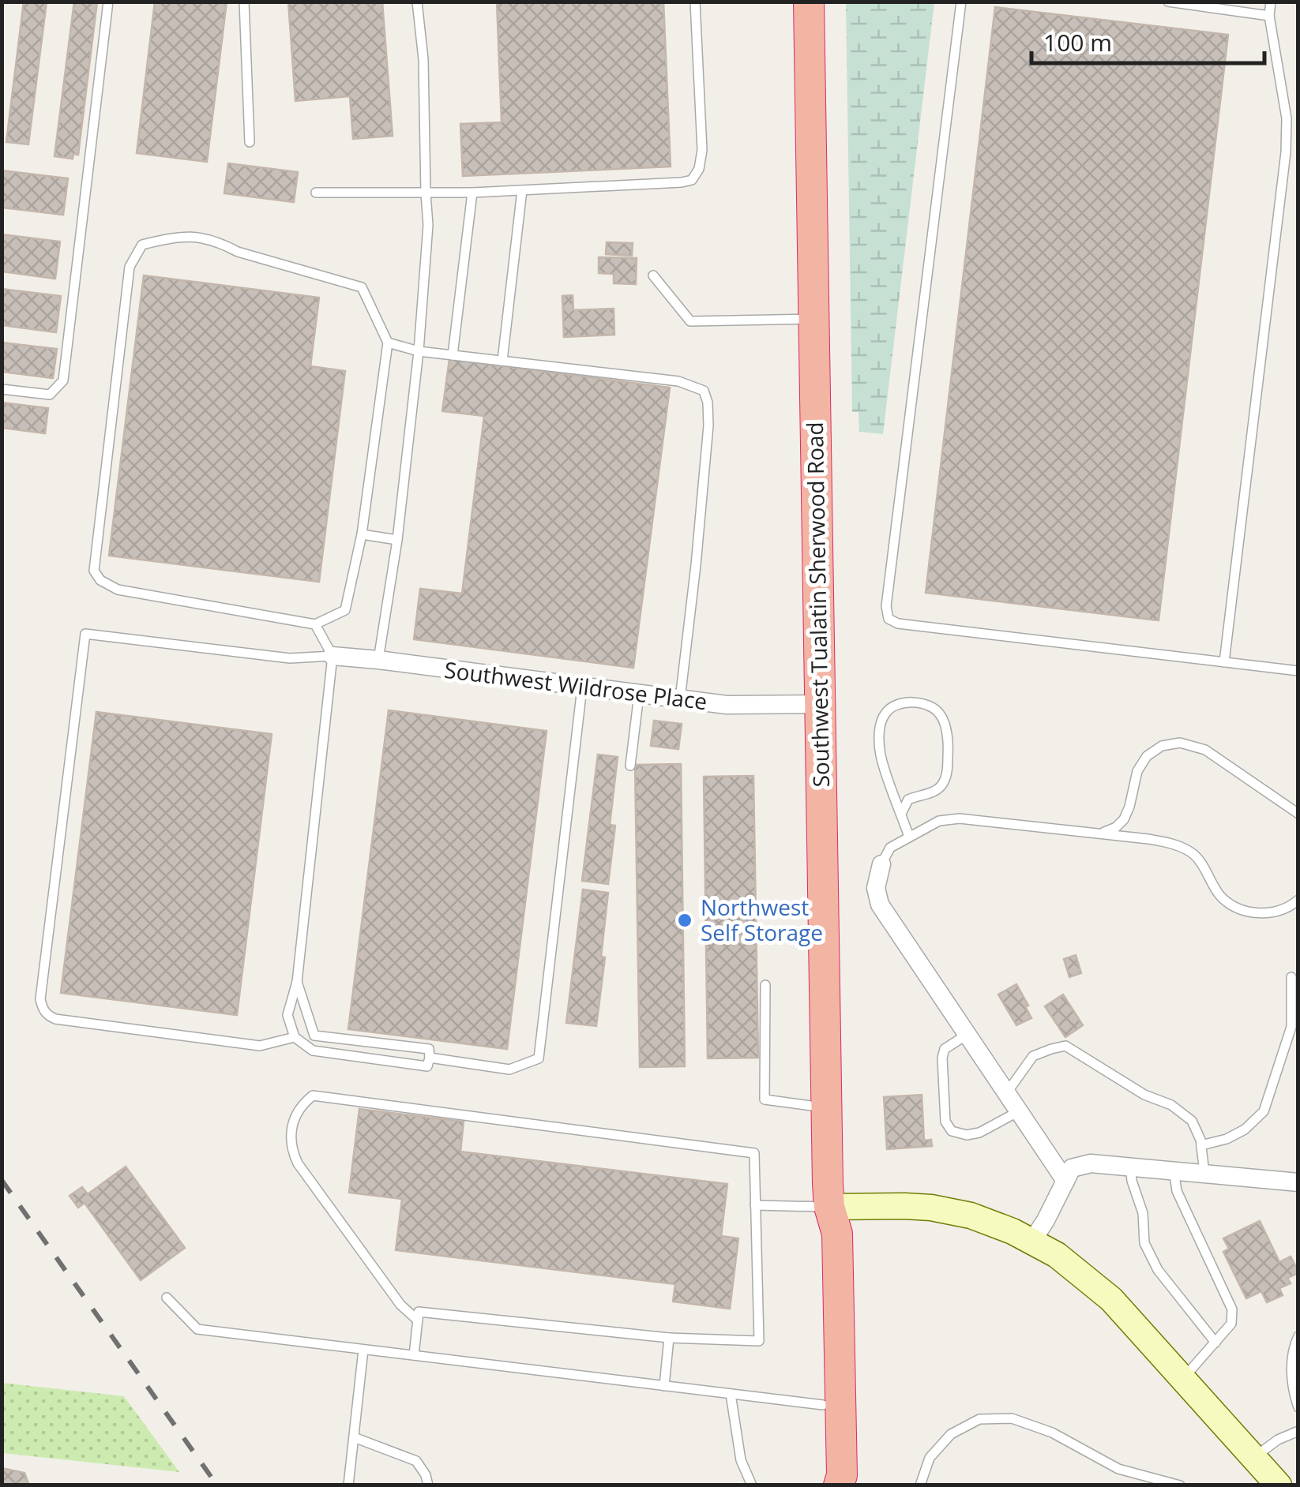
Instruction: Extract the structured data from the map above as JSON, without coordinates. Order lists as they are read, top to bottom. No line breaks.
{"streets":{"highway":["Southwest Tualatin Sherwood Road"],"street":["Southwest Wildrose Place"]},"crossings":[["Southwest Tualatin Sherwood Road","Southwest Wildrose Place"]],"places":["Northwest Self Storage"],"scale_bar":"100 m"}
